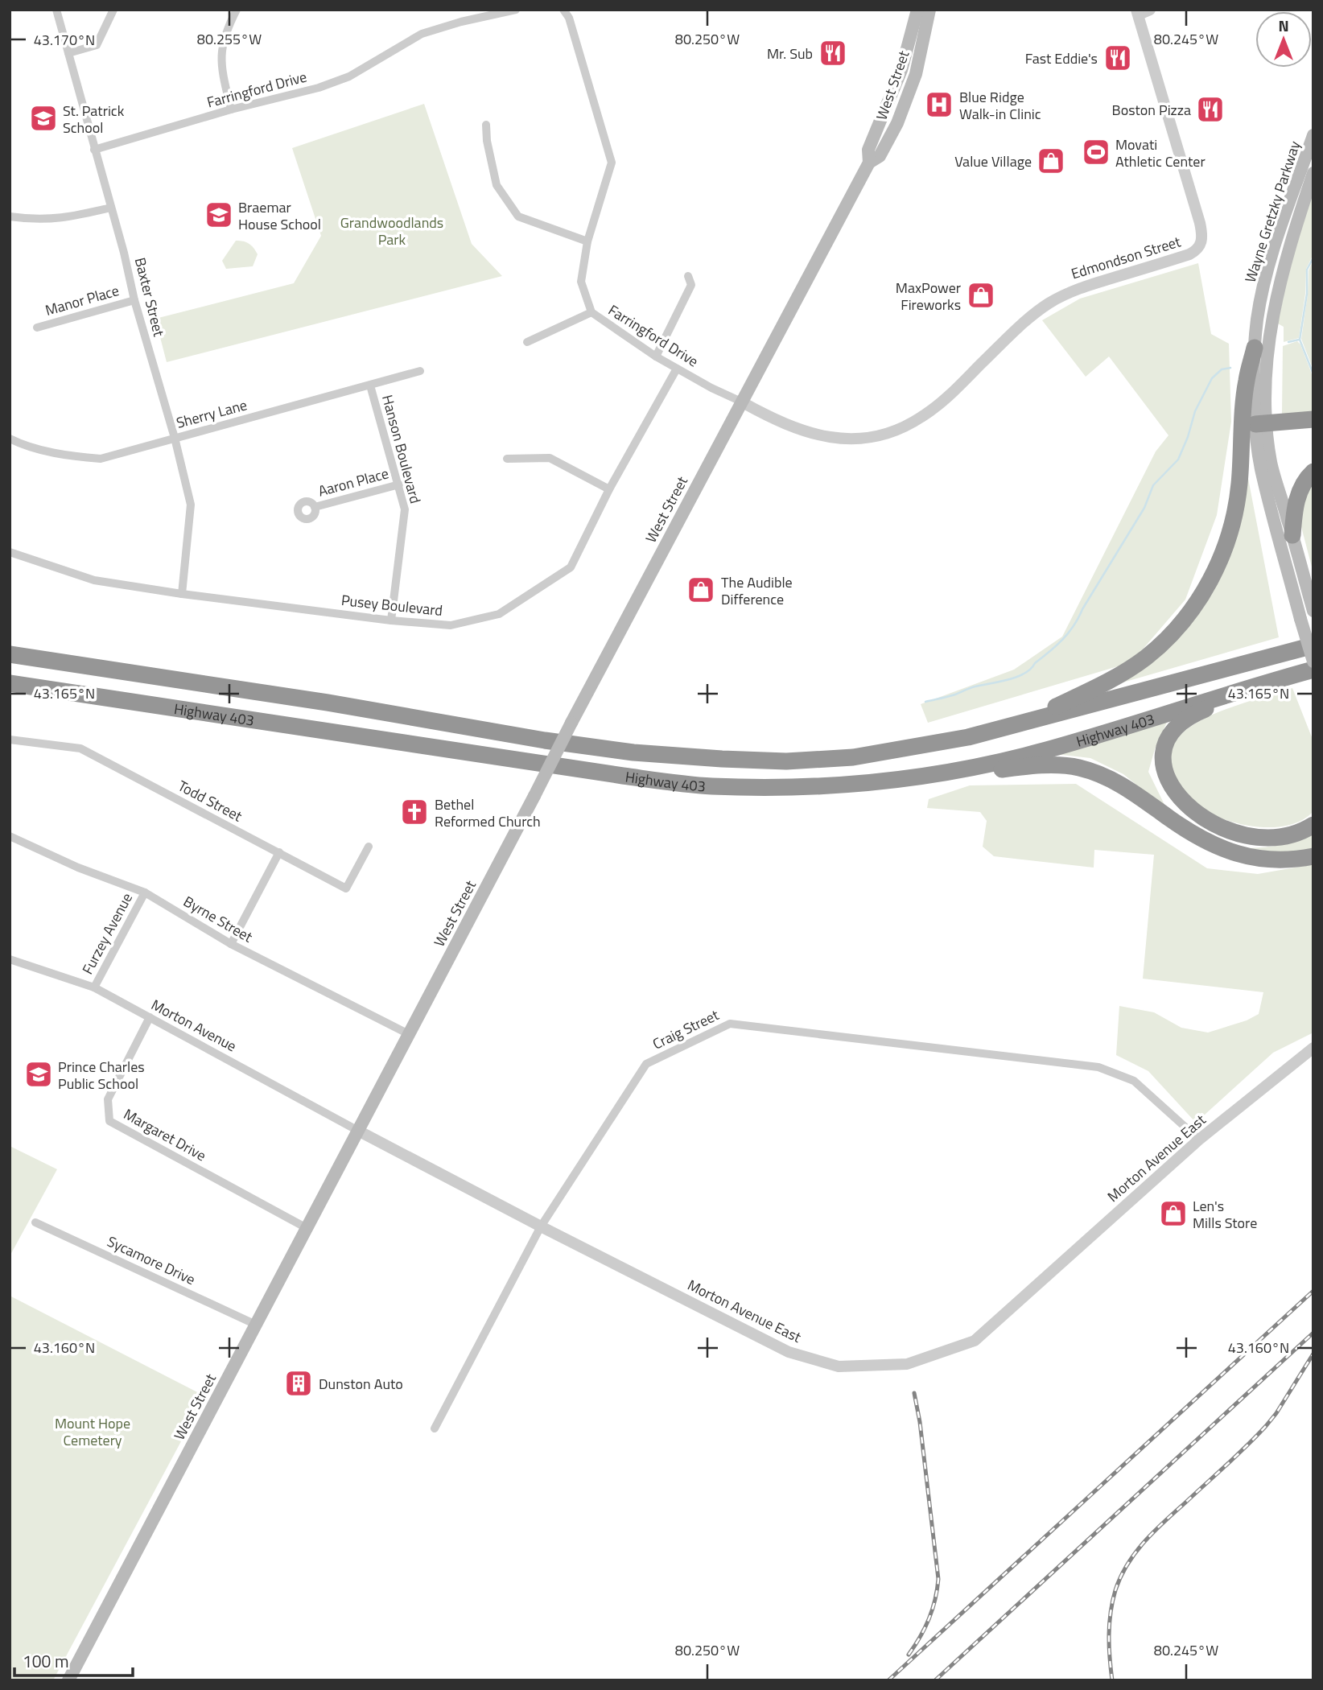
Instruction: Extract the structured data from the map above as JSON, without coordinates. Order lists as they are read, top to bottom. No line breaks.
{"streets":{"highway":["Highway 403"],"main road":["West Street","Wayne Gretzky Parkway"],"street":["Farringford Drive","Edmondson Street","Baxter Street","Manor Place","Sherry Lane","Hanson Boulevard","Aaron Place","Pusey Boulevard","Todd Street","Byrne Street","Furzey Avenue","Morton Avenue","Craig Street","Margaret Drive","Morton Avenue East","Sycamore Drive"]},"crossings":[["West Street","Farringford Drive"],["West Street","Edmondson Street"],["West Street","Byrne Street"],["West Street","Morton Avenue"],["West Street","Margaret Drive"],["West Street","Morton Avenue East"],["West Street","Sycamore Drive"],["Farringford Drive","Edmondson Street"],["Farringford Drive","Baxter Street"],["Farringford Drive","Pusey Boulevard"],["Baxter Street","Manor Place"],["Baxter Street","Sherry Lane"],["Baxter Street","Pusey Boulevard"],["Sherry Lane","Hanson Boulevard"],["Hanson Boulevard","Aaron Place"],["Hanson Boulevard","Pusey Boulevard"],["Byrne Street","Furzey Avenue"],["Furzey Avenue","Morton Avenue"],["Morton Avenue","Margaret Drive"],["Morton Avenue","Morton Avenue East"],["Craig Street","Morton Avenue East"]],"parks":["Grandwoodlands Park","Mount Hope Cemetery"],"places":{"restaurant":["Mr. Sub","Fast Eddie's","Boston Pizza"],"hospital":["Blue Ridge Walk-in Clinic"],"school or university":["St. Patrick School","Braemar House School","Prince Charles Public School"],"sports":["Movati Athletic Center"],"shop":["Value Village","MaxPower Fireworks","The Audible Difference","Len's Mills Store"],"church":["Bethel Reformed Church"],"building":["Dunston Auto"]},"scale_bar":"100 m","north":"top","coordinates":["80.255°W","80.250°W","80.245°W","43.170°N","43.165°N","43.160°N"]}
